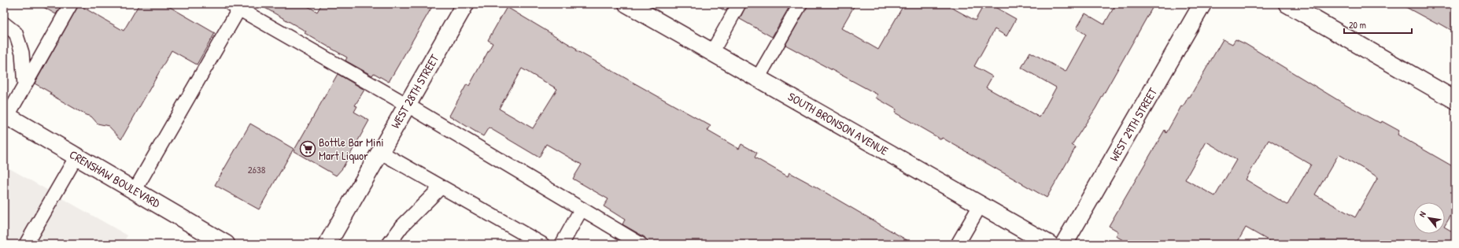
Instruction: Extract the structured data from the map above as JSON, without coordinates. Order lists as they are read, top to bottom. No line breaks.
{"streets":{"street":["WEST 28TH STREET","SOUTH BRONSON AVENUE","WEST 29TH STREET","CRENSHAW BOULEVARD"]},"places":{"supermarket":["Bottle Bar Mini Mart Liquor"]},"house_numbers":["2638"],"scale_bar":"20 m","north":"top left"}
